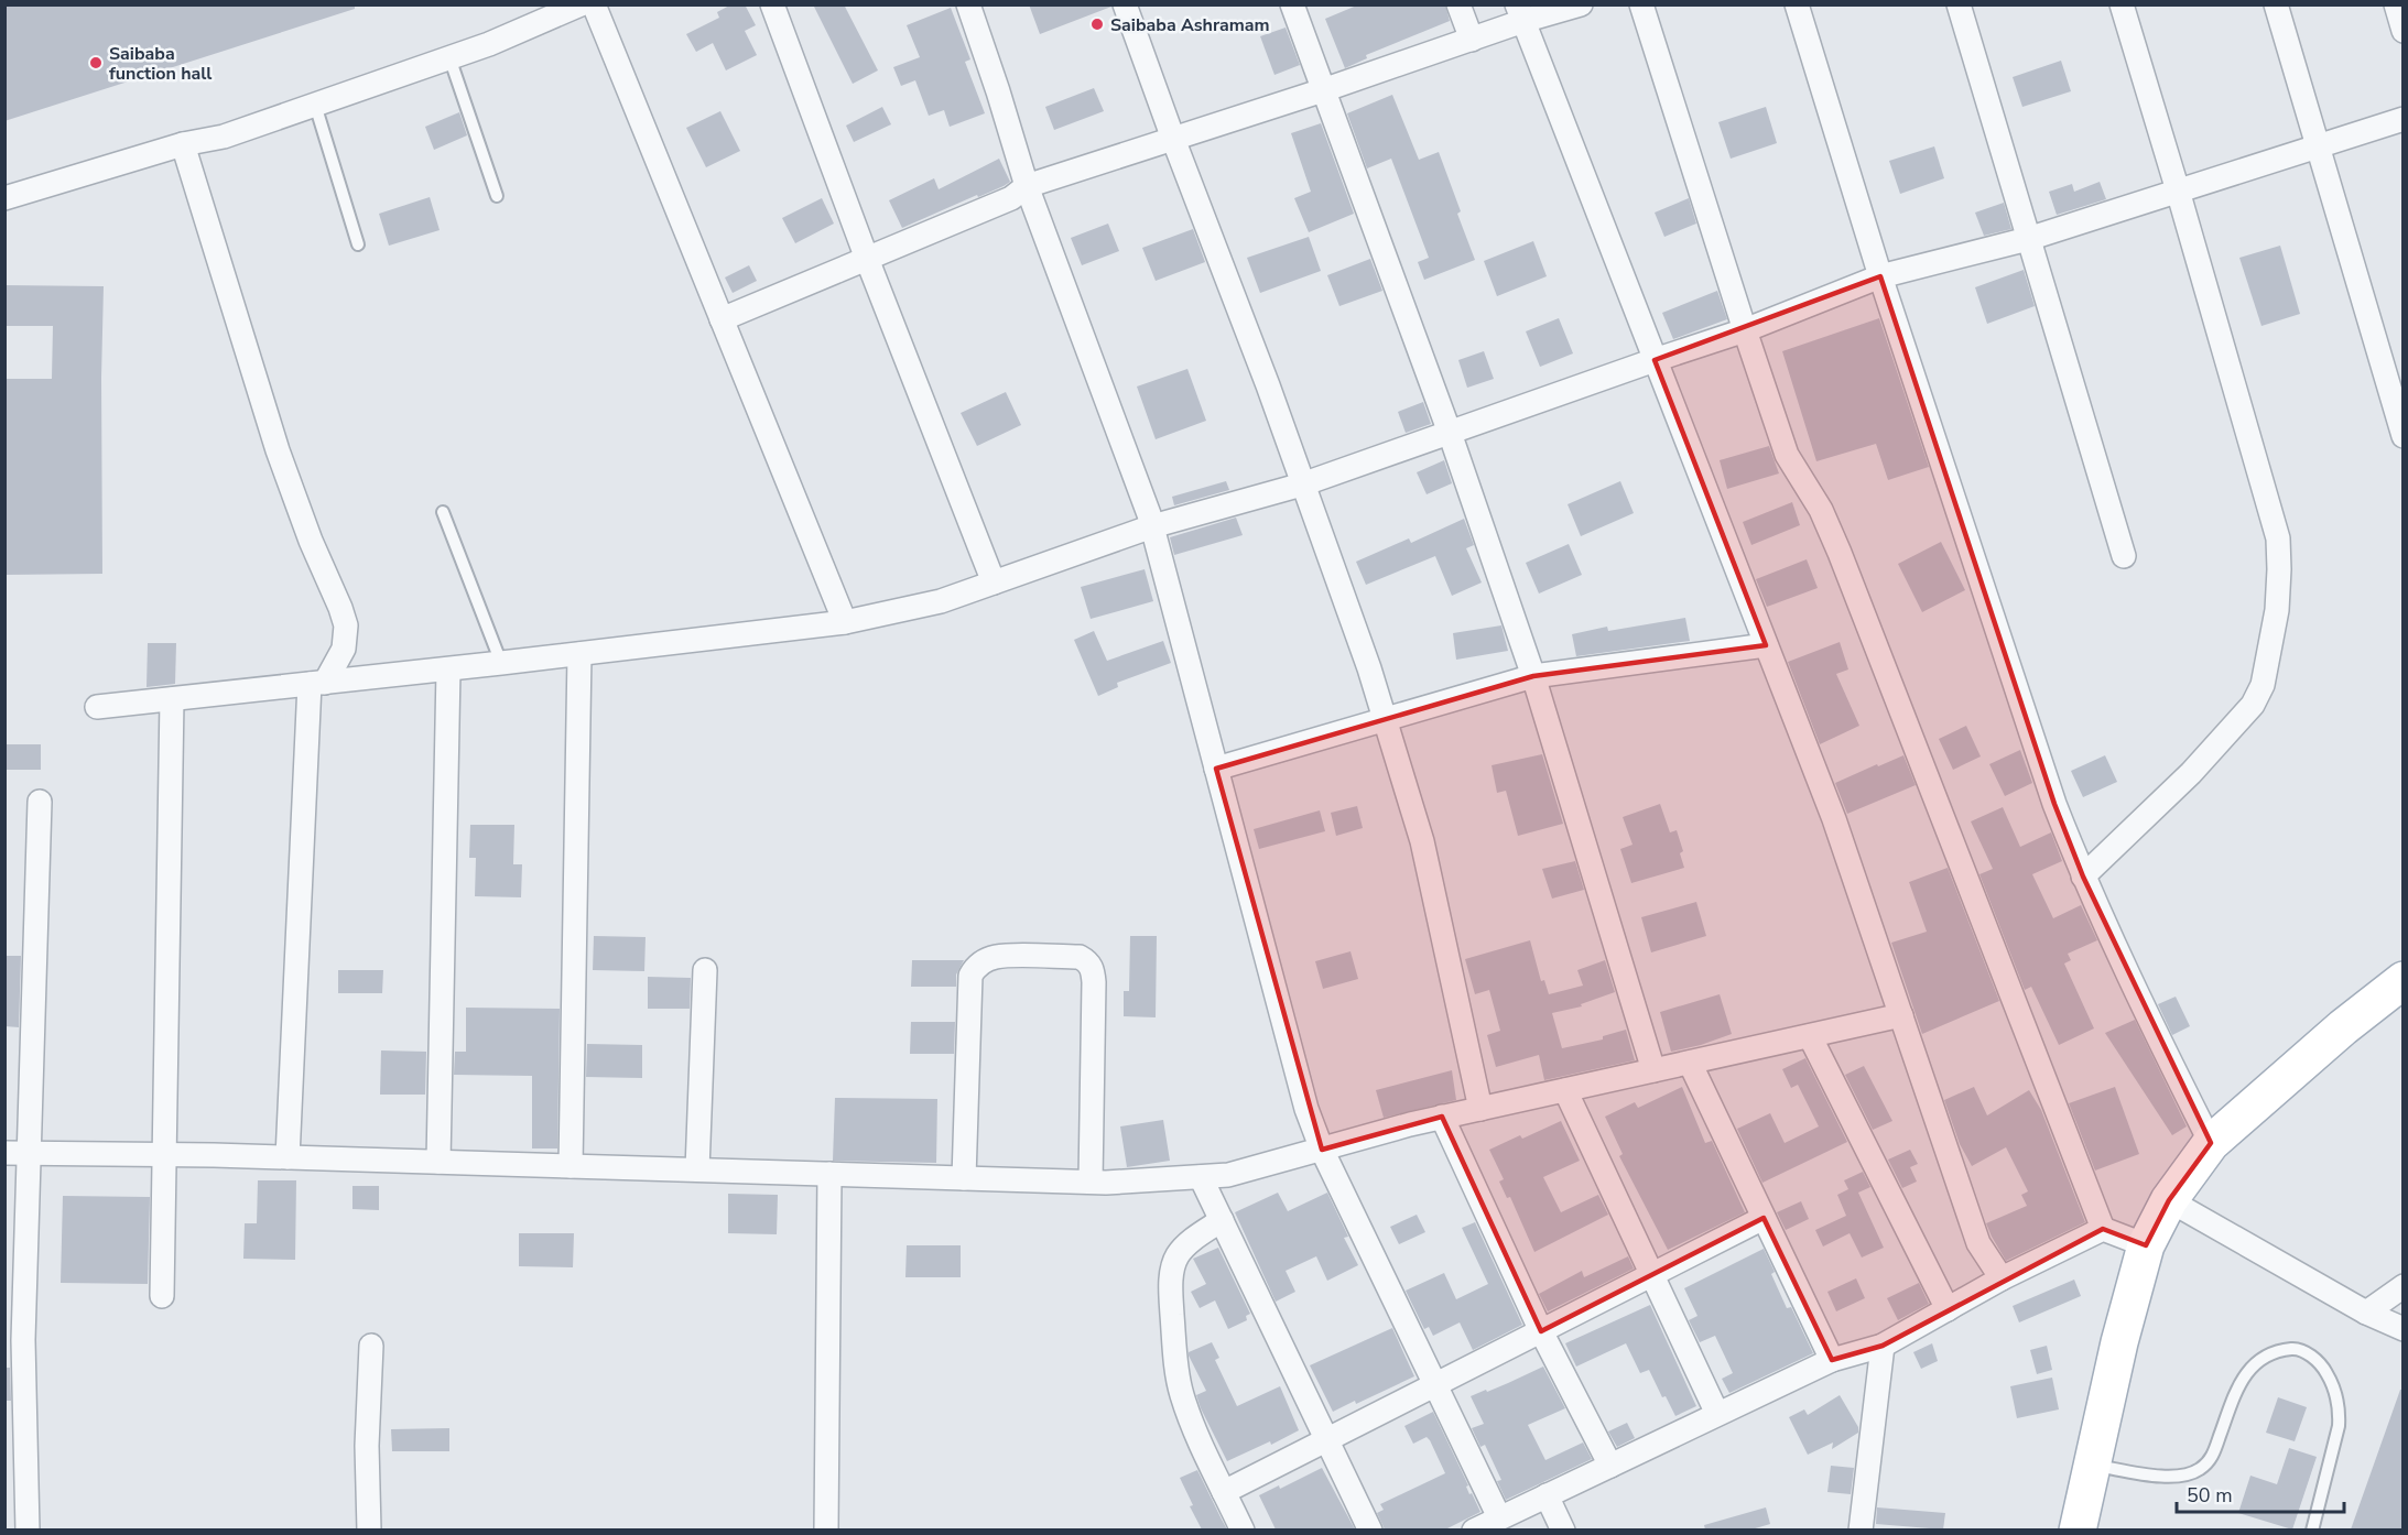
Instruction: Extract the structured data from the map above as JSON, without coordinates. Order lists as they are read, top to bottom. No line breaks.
{"places":["Saibaba Ashramam","Saibaba function hall"],"scale_bar":"50 m"}
